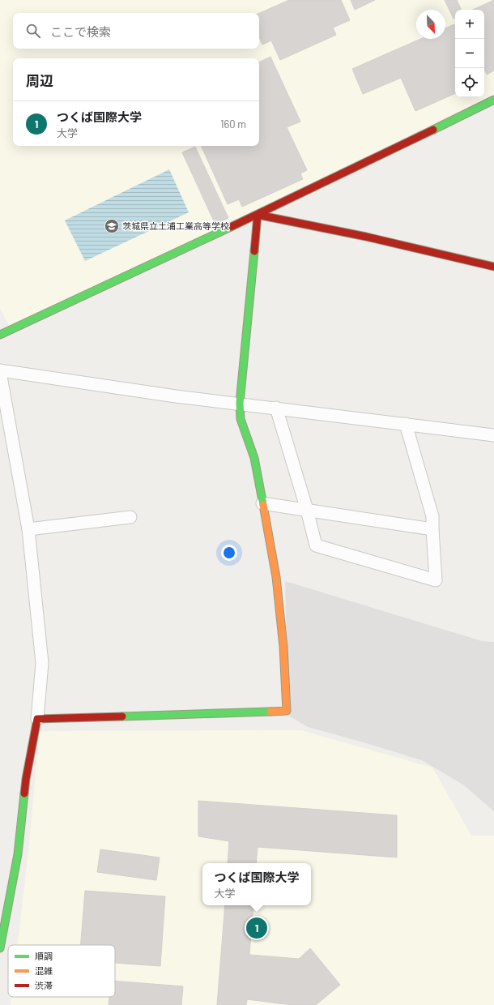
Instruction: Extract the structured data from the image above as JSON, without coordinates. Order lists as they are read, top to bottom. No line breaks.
{"places":{"school or university":["茨城県立土浦工業高等学校"]},"legend":["順調","混雑","渋滞"],"north":"bottom right","page":{"map_buttons":["+","−"],"search":"ここで検索","heading":"周辺","list":[{"mark":"1","name":"つくば国際大学","note":"大学","value":"160 m"}],"popup":["つくば国際大学","大学"],"pins":"1"}}
